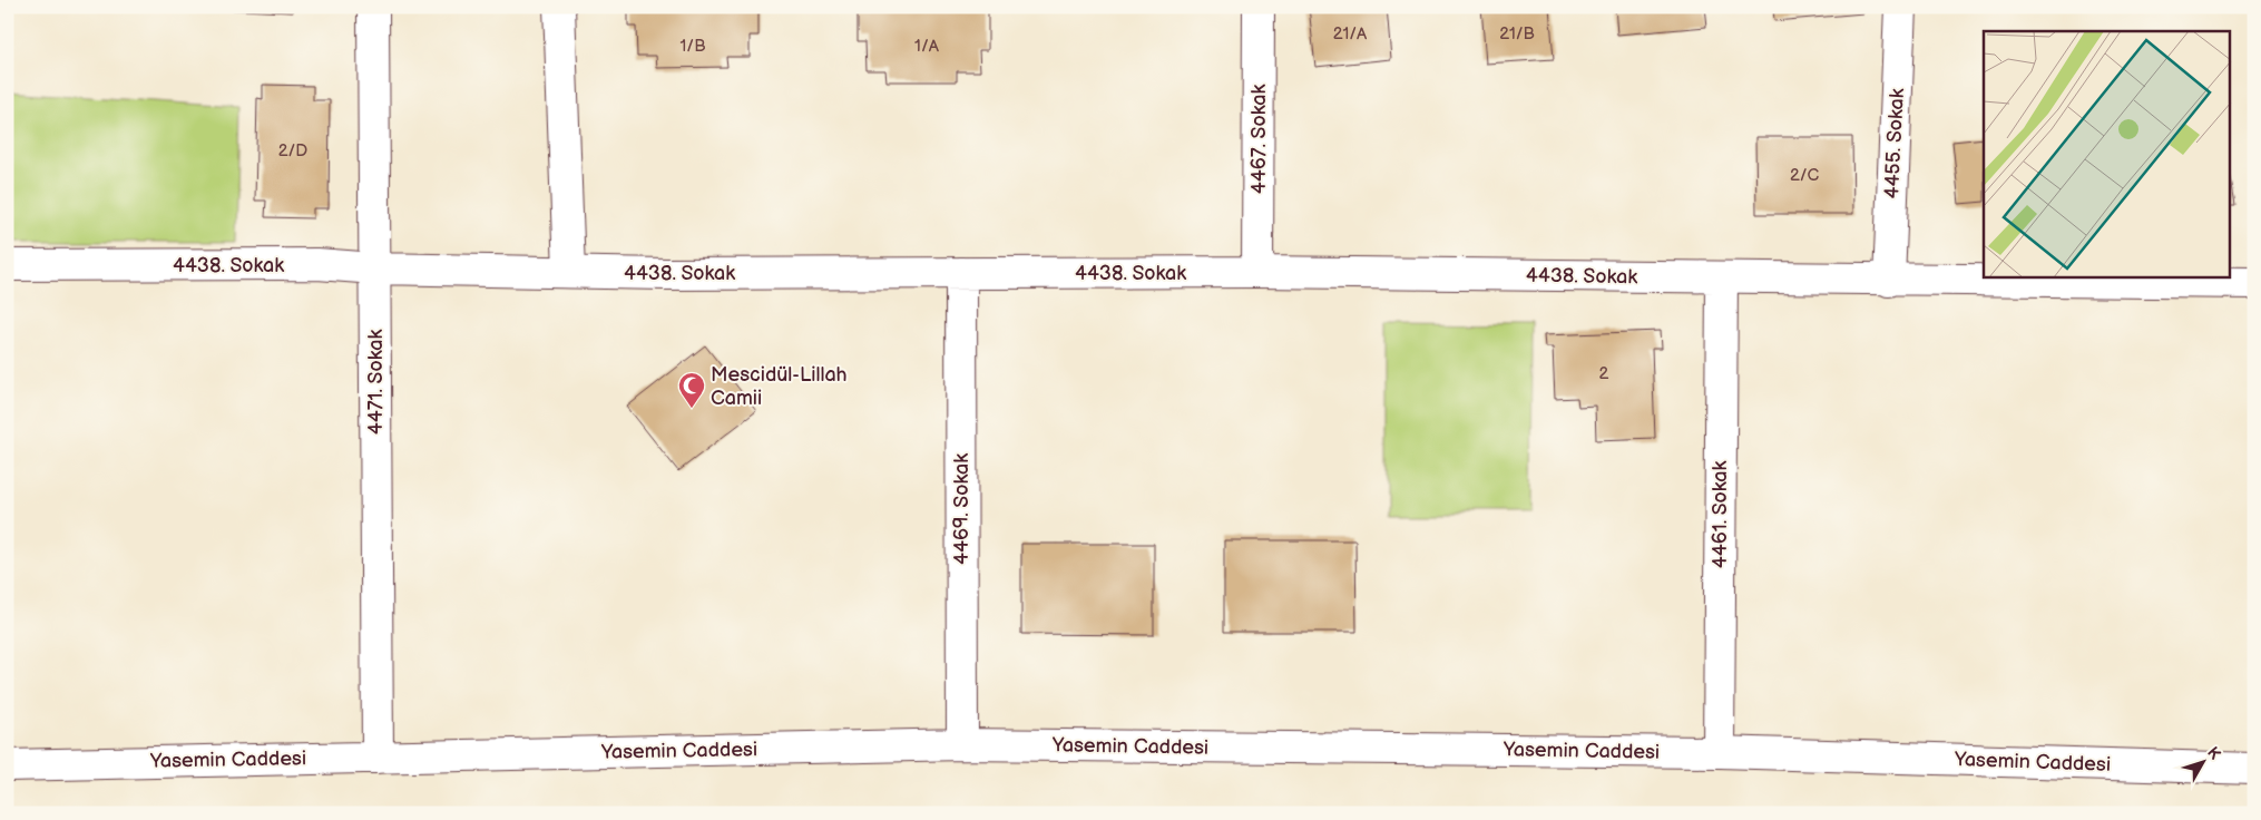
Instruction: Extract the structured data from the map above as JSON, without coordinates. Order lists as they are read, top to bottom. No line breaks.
{"streets":{"street":["4467. Sokak","4455. Sokak","4438. Sokak","4471. Sokak","4469. Sokak","4461. Sokak","Yasemin Caddesi"]},"crossings":[["4467. Sokak","4438. Sokak"],["4455. Sokak","4438. Sokak"],["4438. Sokak","4471. Sokak"],["4438. Sokak","4469. Sokak"],["4438. Sokak","4461. Sokak"],["4471. Sokak","Yasemin Caddesi"],["4469. Sokak","Yasemin Caddesi"],["4461. Sokak","Yasemin Caddesi"]],"places":{"mosque":["Mescidül-Lillah Camii"]},"house_numbers":["21/A","21/B","1/B","1/A","2/D","2/C","2"],"north":"top right"}
